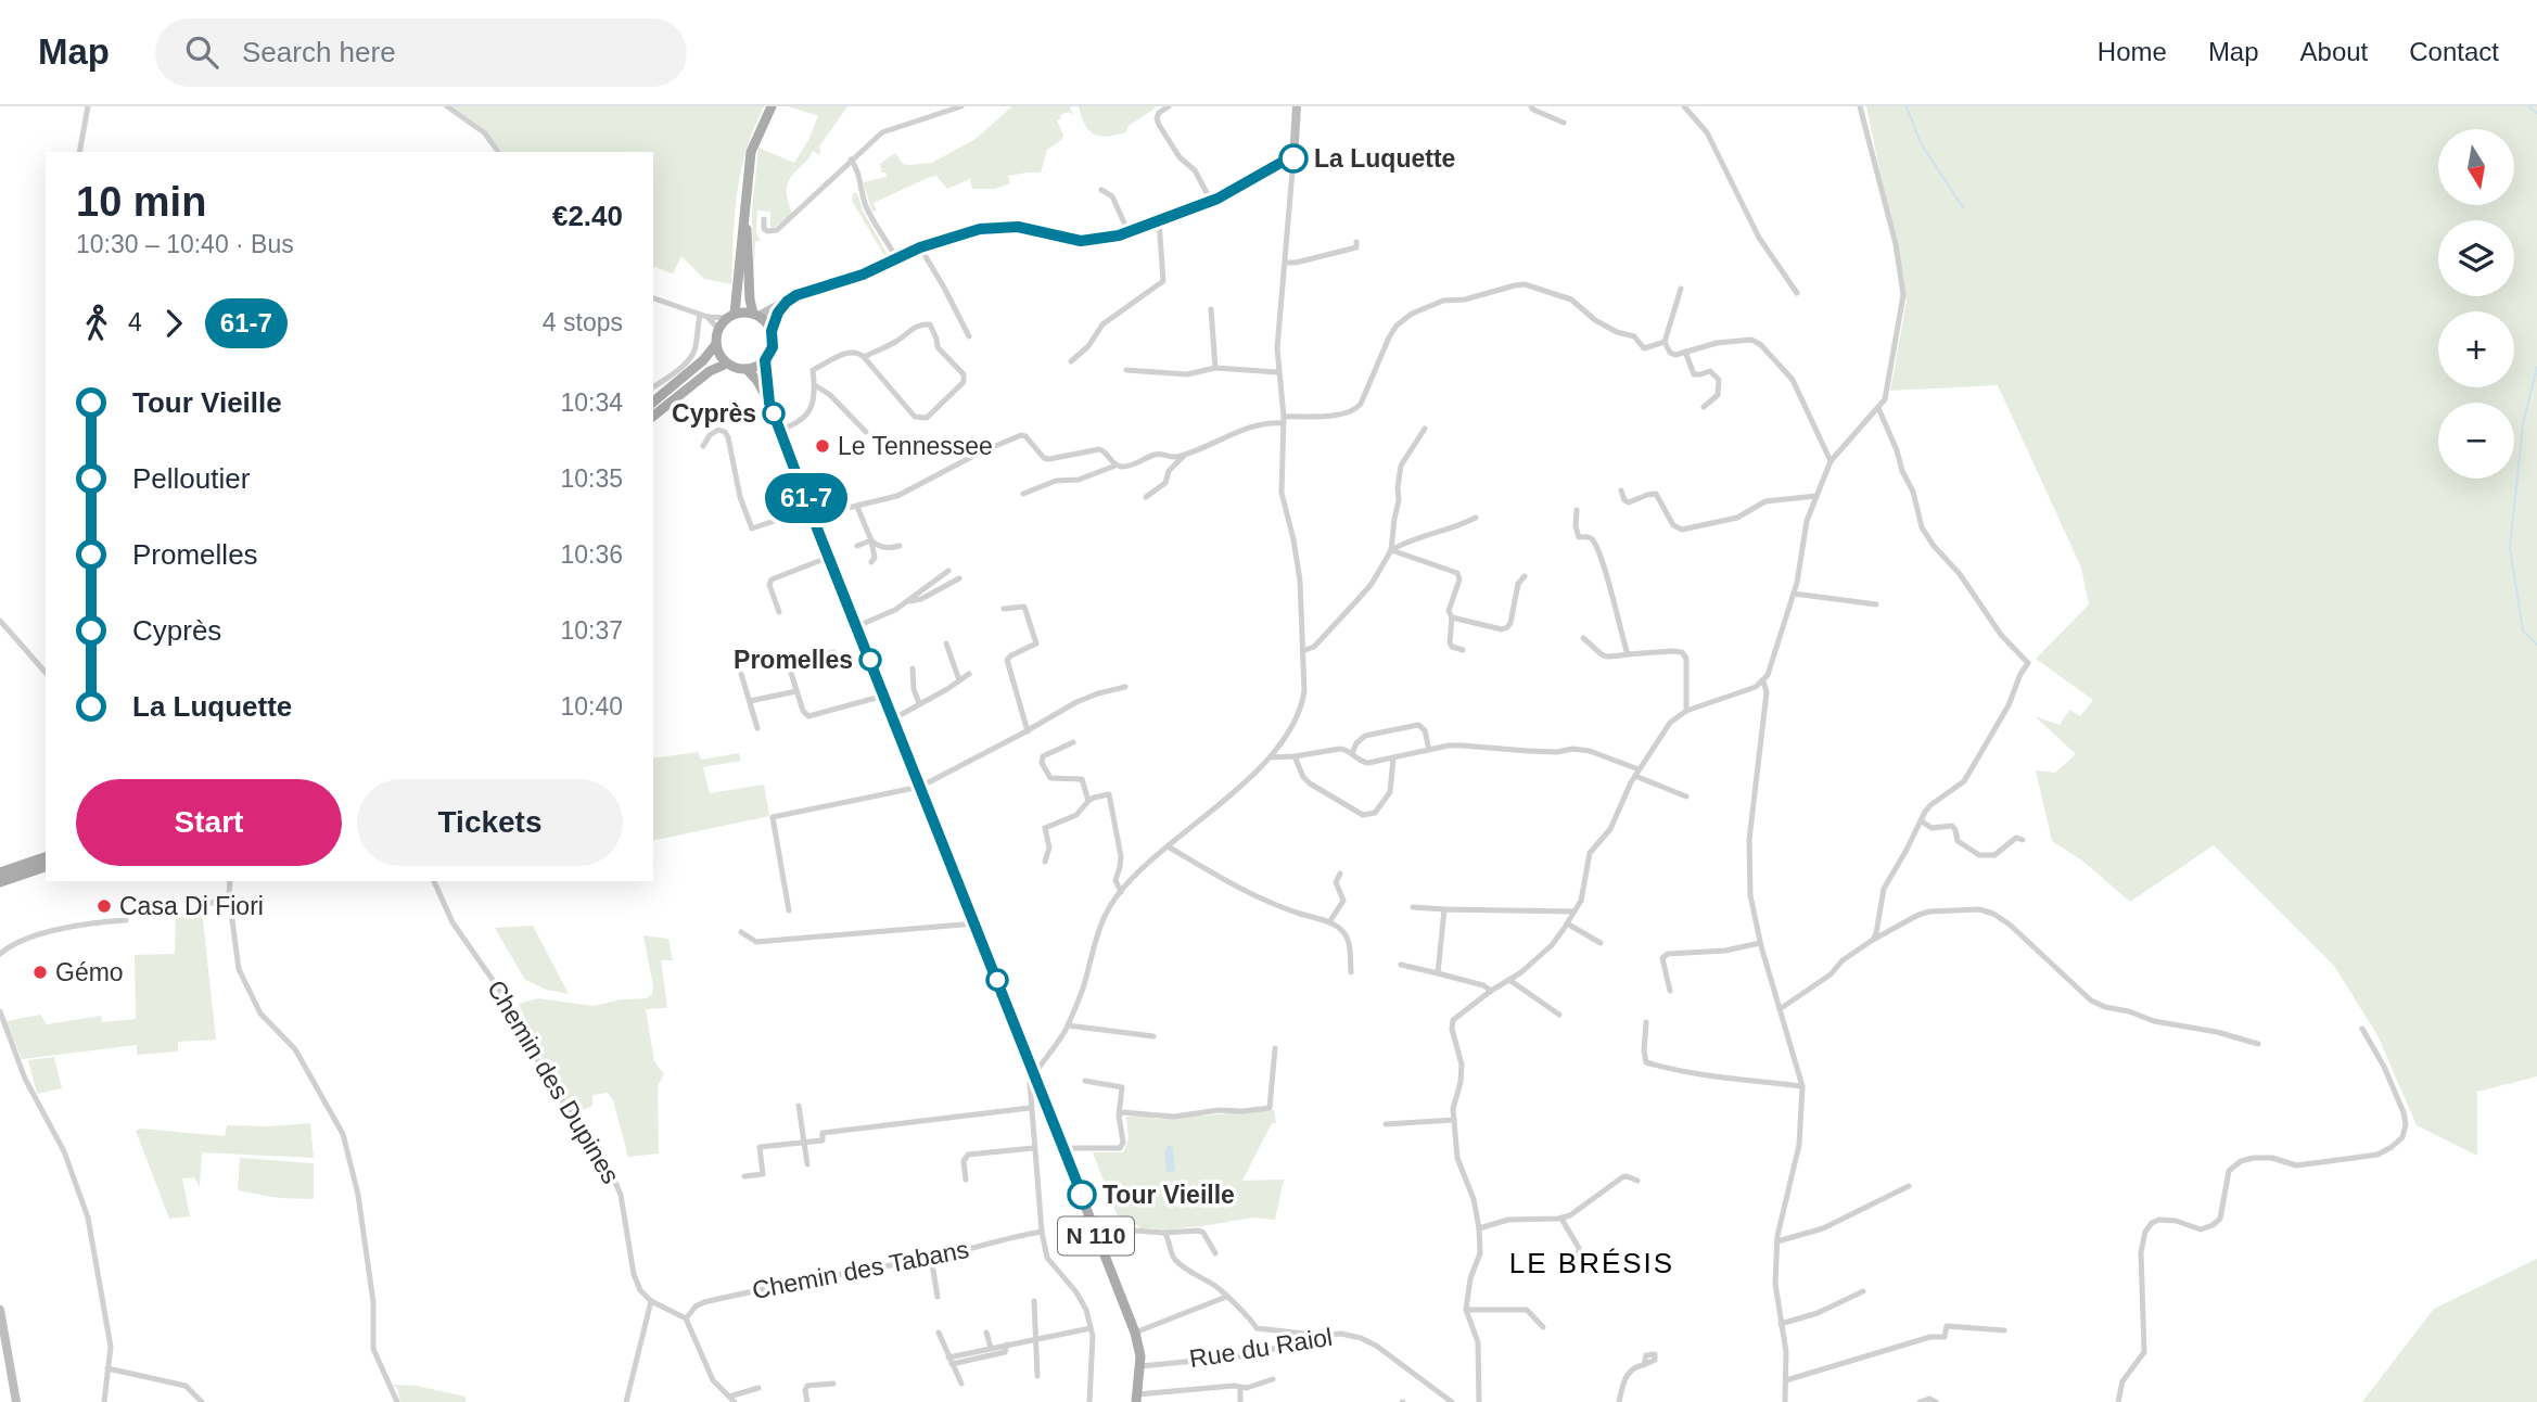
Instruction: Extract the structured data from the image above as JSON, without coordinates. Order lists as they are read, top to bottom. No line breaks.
{"streets":{"main road":["N 110"],"street":["Chemin des Dupines","Chemin des Tabans","Rue du Raiol"]},"crossings":[["N 110","Rue du Raiol"]],"districts":["LE BRÉSIS"],"places":["La Luquette","Cyprès","Le Tennessee","Promelles","Casa Di Fiori","Gémo","Tour Vieille"],"lines":["bus line 61-7"],"north":"bottom","page":{"header":"Map","search":"Search here","nav":["Home","Map","About","Contact"],"on_map":"61-7","map_buttons":["+","−"],"heading":["10 min","10:30 – 10:40 · Bus","€2.40"],"legs":["4","61-7","4 stops"],"list":[{"name":"Tour Vieille","value":"10:34"},{"name":"Pelloutier","value":"10:35"},{"name":"Promelles","value":"10:36"},{"name":"Cyprès","value":"10:37"},{"name":"La Luquette","value":"10:40"}],"buttons":["Start","Tickets"]}}
